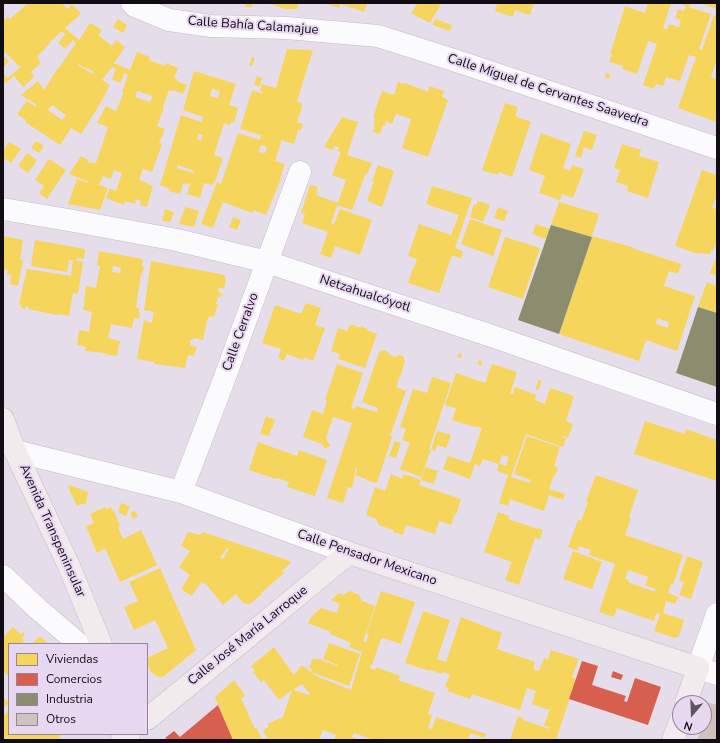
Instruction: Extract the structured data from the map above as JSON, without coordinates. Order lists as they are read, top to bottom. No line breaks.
{"streets":{"main road":["Avenida Transpeninsular","Calle Pensador Mexicano","Calle José María Larroque"],"street":["Calle Bahía Calamajue","Calle Miguel de Cervantes Saavedra","Netzahualcóyotl","Calle Cerralvo"]},"crossings":[["Calle Bahía Calamajue","Calle Miguel de Cervantes Saavedra"],["Netzahualcóyotl","Calle Cerralvo"],["Calle Cerralvo","Calle Pensador Mexicano"],["Avenida Transpeninsular","Calle Pensador Mexicano"],["Calle Pensador Mexicano","Calle José María Larroque"]],"legend":["Viviendas","Comercios","Industria","Otros"],"north":"bottom"}
